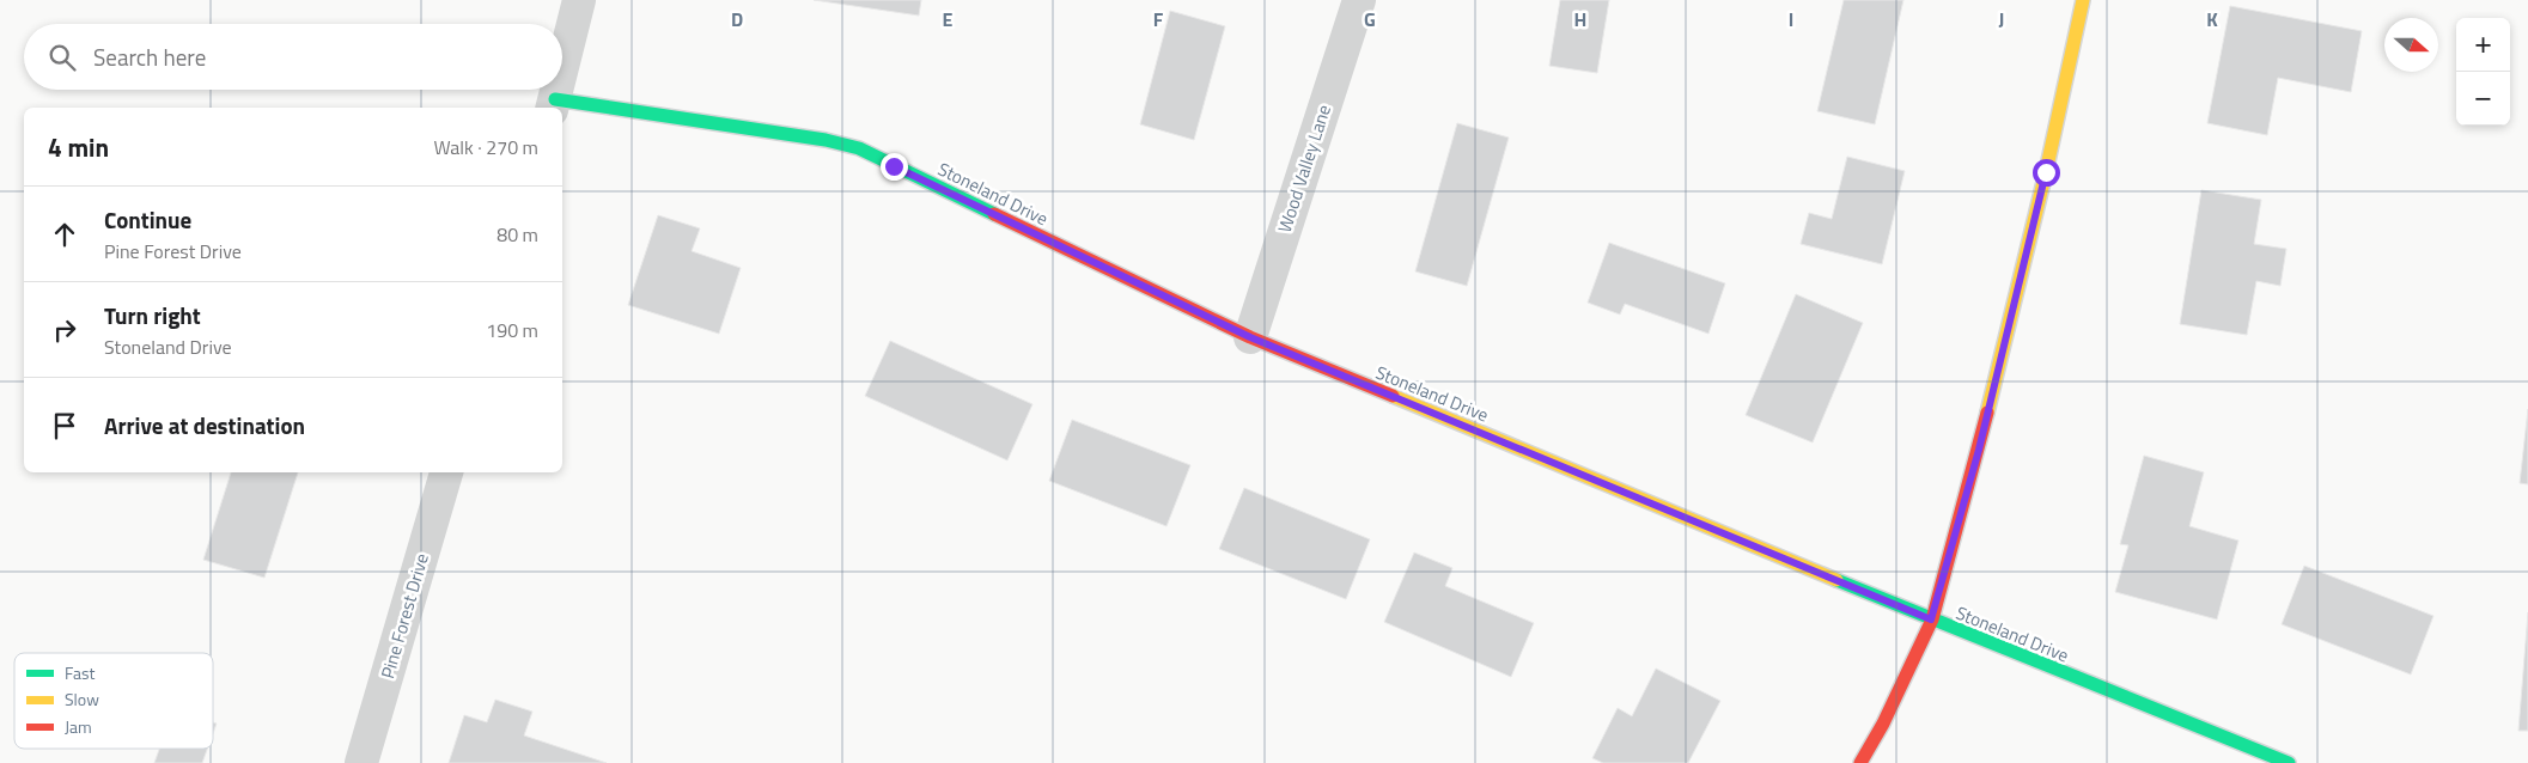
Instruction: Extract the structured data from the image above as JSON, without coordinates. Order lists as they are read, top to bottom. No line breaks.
{"streets":{"street":["Wood Valley Lane","Stoneland Drive","Pine Forest Drive"]},"crossings":[["Wood Valley Lane","Stoneland Drive"]],"legend":["Fast","Slow","Jam"],"north":"right","page":{"map_buttons":["+","−"],"search":"Search here","heading":["4 min","Walk · 270 m"],"list":[["Continue","Pine Forest Drive","80 m"],["Turn right","Stoneland Drive","190 m"],"Arrive at destination"]},"grid":{"columns":["D","E","F","G","H","I","J","K"]}}
